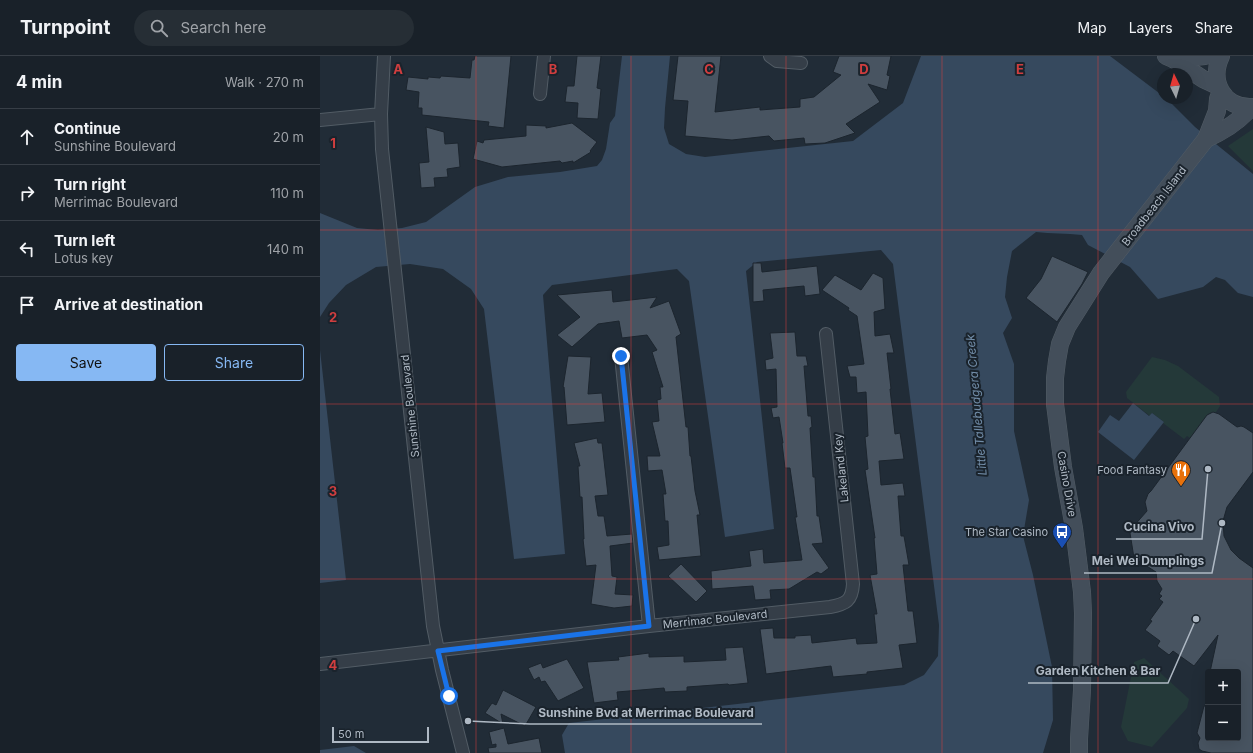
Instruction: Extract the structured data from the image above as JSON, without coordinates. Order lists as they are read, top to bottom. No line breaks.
{"streets":{"street":["Broadbeach Island","Sunshine Boulevard","Lakeland Key","Casino Drive","Merrimac Boulevard"]},"crossings":[["Broadbeach Island","Casino Drive"],["Sunshine Boulevard","Merrimac Boulevard"],["Lakeland Key","Merrimac Boulevard"]],"water":["Little Tallebudgera Creek"],"places":{"other":["Cucina Vivo","Mei Wei Dumplings","Garden Kitchen & Bar","Sunshine Bvd at Merrimac Boulevard"],"restaurant":["Food Fantasy"],"bus stop":["The Star Casino"]},"scale_bar":"50 m","north":"top","page":{"header":"Turnpoint","search":"Search here","nav":["Map","Layers","Share"],"heading":["4 min","Walk · 270 m"],"list":[["Continue","Sunshine Boulevard","20 m"],["Turn right","Merrimac Boulevard","110 m"],["Turn left","Lotus key","140 m"],"Arrive at destination"],"buttons":["Save","Share"],"map_buttons":["+","−"],"scale":"50 m"},"grid":{"columns":["A","B","C","D","E"],"rows":["1","2","3","4"]}}
